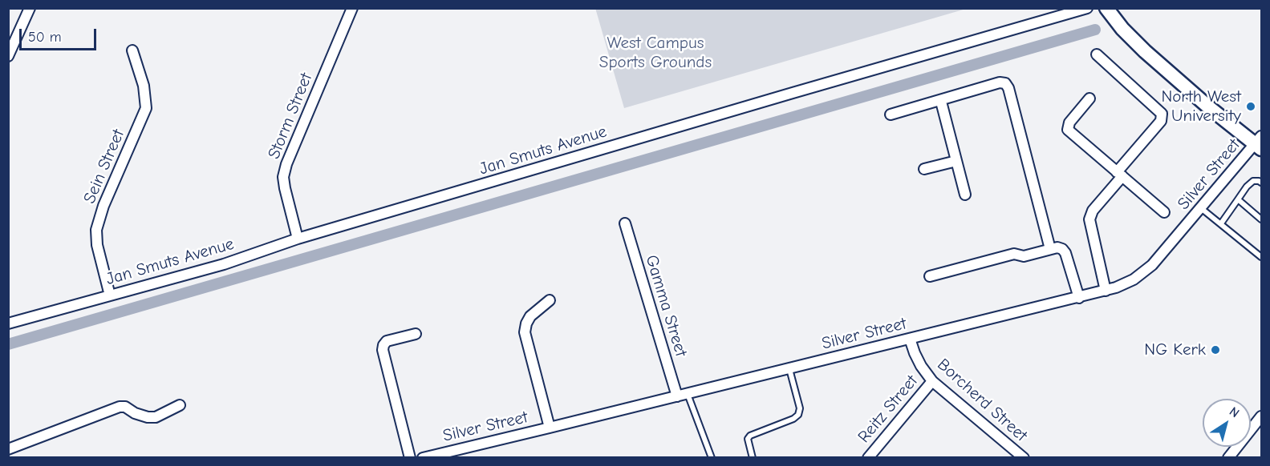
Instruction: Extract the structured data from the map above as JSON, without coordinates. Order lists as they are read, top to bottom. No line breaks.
{"streets":{"street":["Storm Street","Jan Smuts Avenue","Sein Street","Silver Street","Gamma Street","Borcherd Street","Reitz Street"]},"crossings":[["Storm Street","Jan Smuts Avenue"],["Jan Smuts Avenue","Sein Street"],["Silver Street","Gamma Street"],["Silver Street","Borcherd Street"],["Borcherd Street","Reitz Street"]],"parks":["West Campus Sports Grounds"],"places":["North West University","NG Kerk"],"scale_bar":"50 m","north":"top right"}
